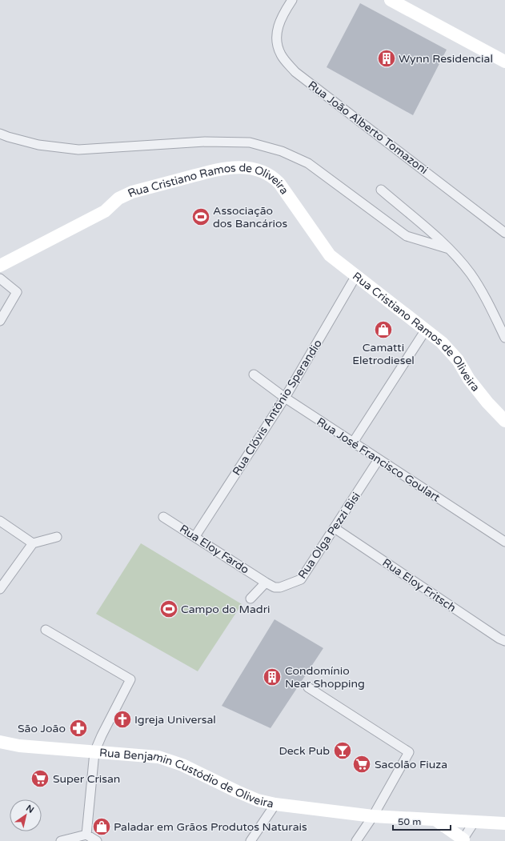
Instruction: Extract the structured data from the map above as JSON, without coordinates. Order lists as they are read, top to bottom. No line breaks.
{"streets":{"main road":["Rua Cristiano Ramos de Oliveira","Rua Benjamin Custódio de Oliveira"],"street":["Rua João Alberto Tomazoni","Rua Clóvis Antônio Sperandio","Rua José Francisco Goulart","Rua Olga Pezzi Bisi","Rua Eloy Fardo","Rua Eloy Fritsch"]},"crossings":[["Rua Cristiano Ramos de Oliveira","Rua Clóvis Antônio Sperandio"],["Rua Clóvis Antônio Sperandio","Rua José Francisco Goulart"],["Rua Clóvis Antônio Sperandio","Rua Eloy Fardo"],["Rua José Francisco Goulart","Rua Olga Pezzi Bisi"],["Rua Olga Pezzi Bisi","Rua Eloy Fardo"],["Rua Olga Pezzi Bisi","Rua Eloy Fritsch"]],"places":{"building":["Wynn Residencial","Condomínio Near Shopping"],"sports":["Associação dos Bancários","Campo do Madri"],"shop":["Camatti Eletrodiesel","Paladar em Grãos Produtos Naturais"],"church":["Igreja Universal"],"pharmacy":["São João"],"bar":["Deck Pub"],"supermarket":["Sacolão Fiuza","Super Crisan"]},"scale_bar":"50 m","north":"top right"}
